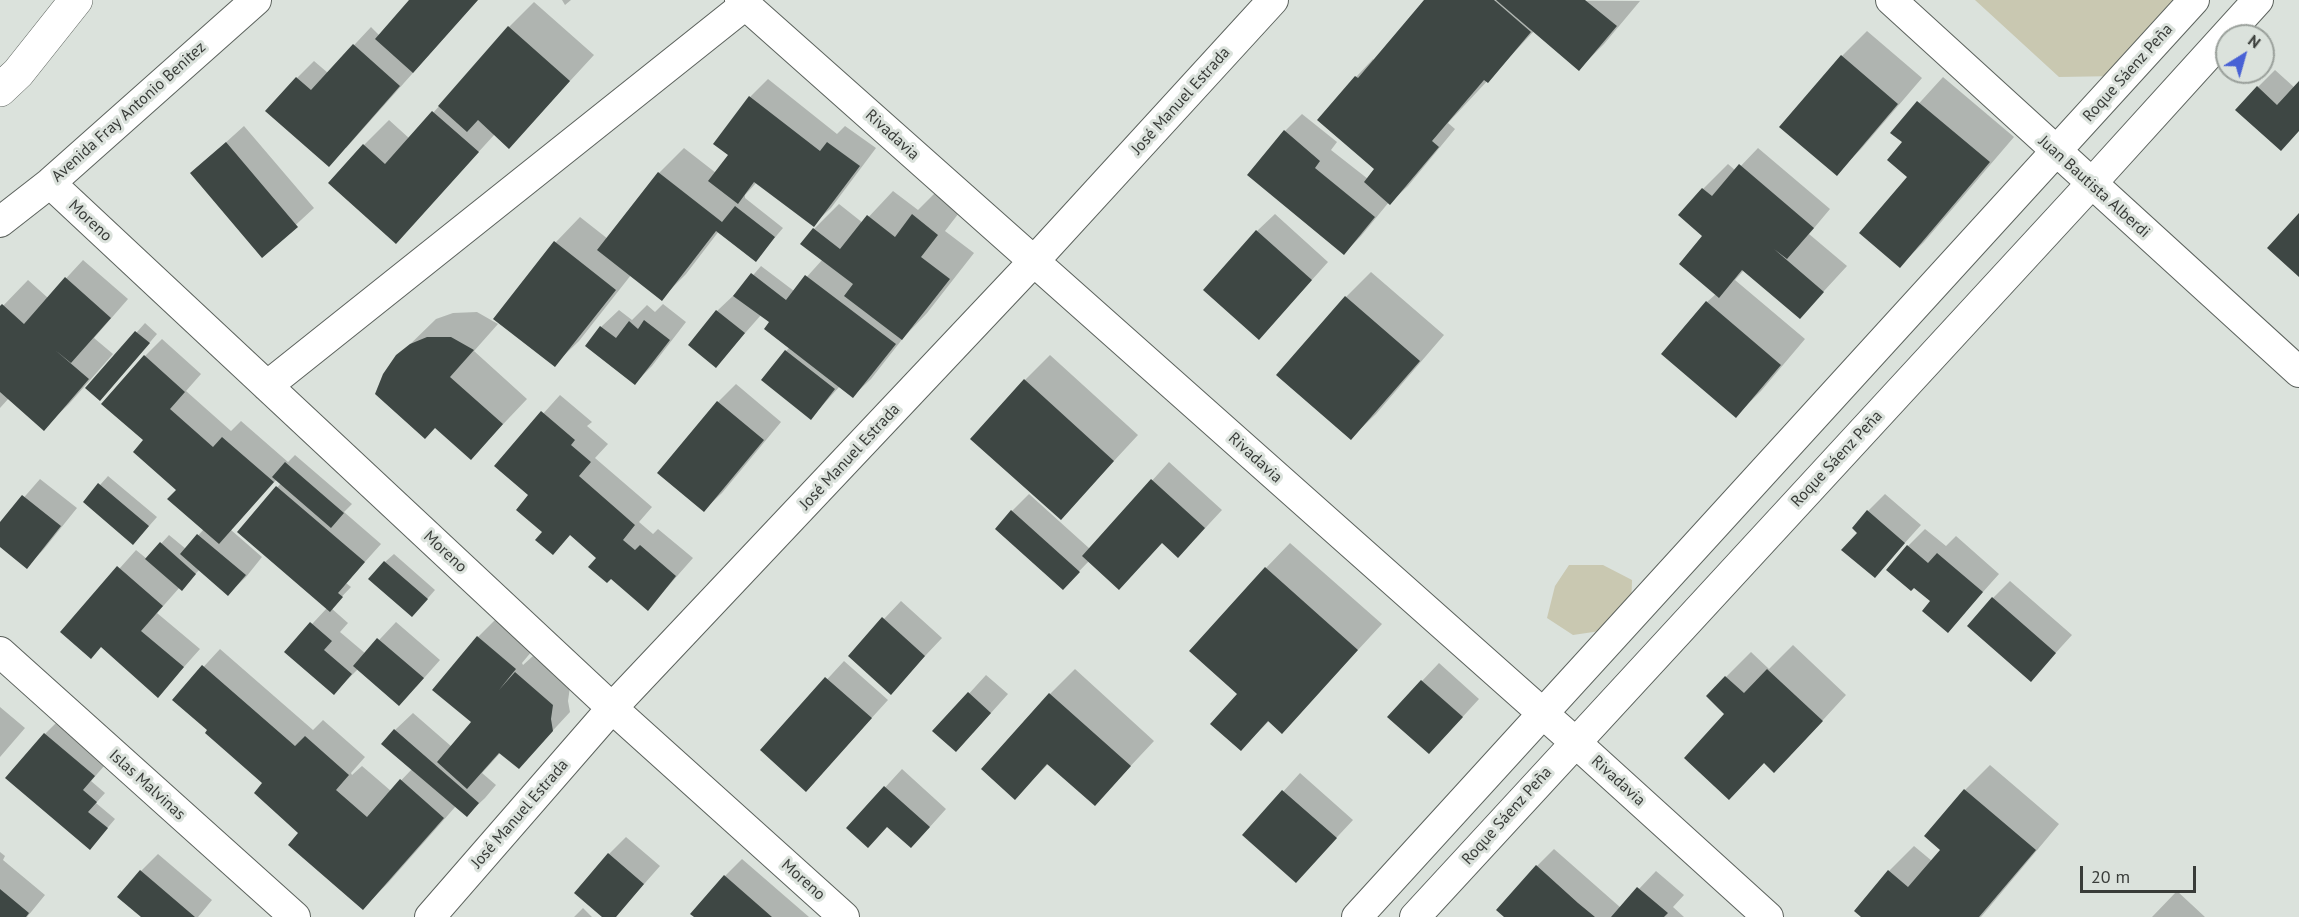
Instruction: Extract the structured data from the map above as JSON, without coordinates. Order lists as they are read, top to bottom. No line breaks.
{"streets":{"street":["Roque Sáenz Peña","José Manuel Estrada","Avenida Fray Antonio Benitez","Rivadavia","Juan Bautista Alberdi","Moreno","Islas Malvinas"]},"crossings":[["Roque Sáenz Peña","Rivadavia"],["Roque Sáenz Peña","Juan Bautista Alberdi"],["José Manuel Estrada","Rivadavia"],["José Manuel Estrada","Moreno"],["Avenida Fray Antonio Benitez","Moreno"]],"scale_bar":"20 m","north":"top right"}
